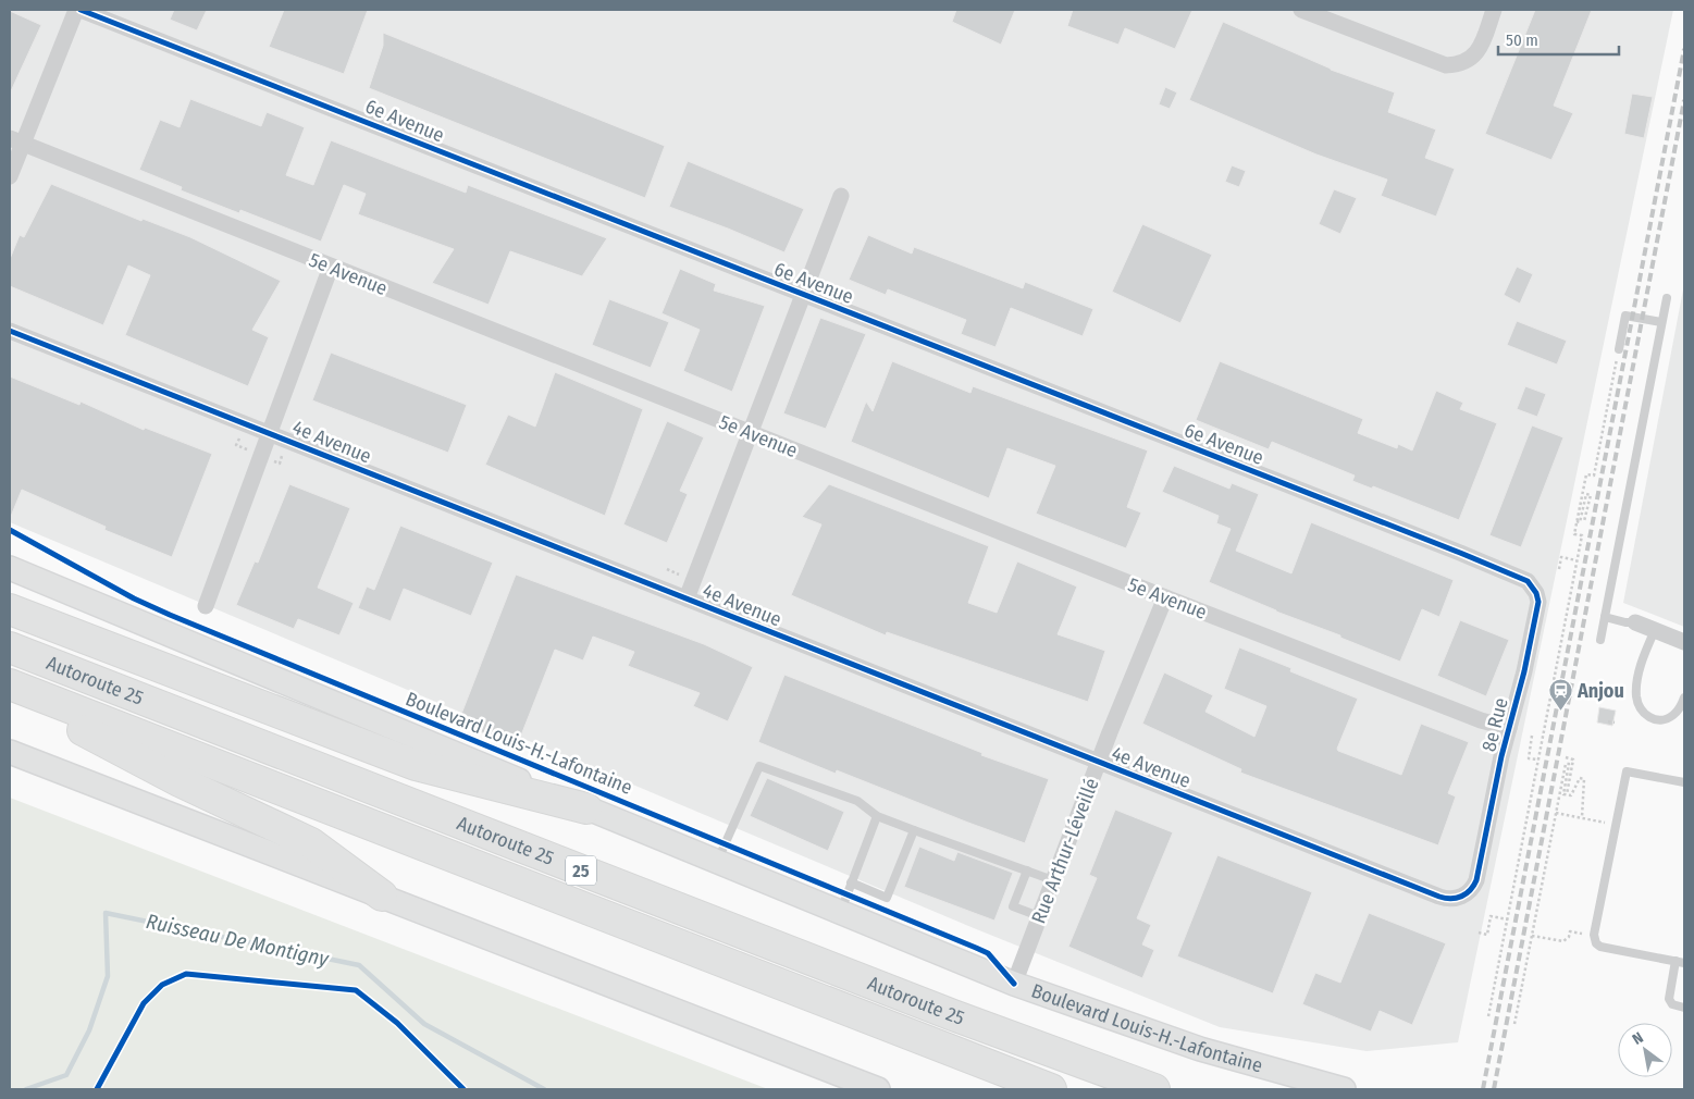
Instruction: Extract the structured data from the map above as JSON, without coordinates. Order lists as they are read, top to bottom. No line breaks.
{"streets":{"highway":["Autoroute 25","25"],"main road":["Boulevard Louis-H.-Lafontaine"],"street":["6e Avenue","5e Avenue","4e Avenue","8e Rue","Rue Arthur-Léveillé"]},"crossings":[["6e Avenue","8e Rue"],["5e Avenue","8e Rue"],["5e Avenue","Rue Arthur-Léveillé"],["4e Avenue","8e Rue"],["4e Avenue","Rue Arthur-Léveillé"],["Boulevard Louis-H.-Lafontaine","Rue Arthur-Léveillé"]],"water":["Ruisseau De Montigny"],"places":{"station":["Anjou"]},"scale_bar":"50 m","north":"top left"}
